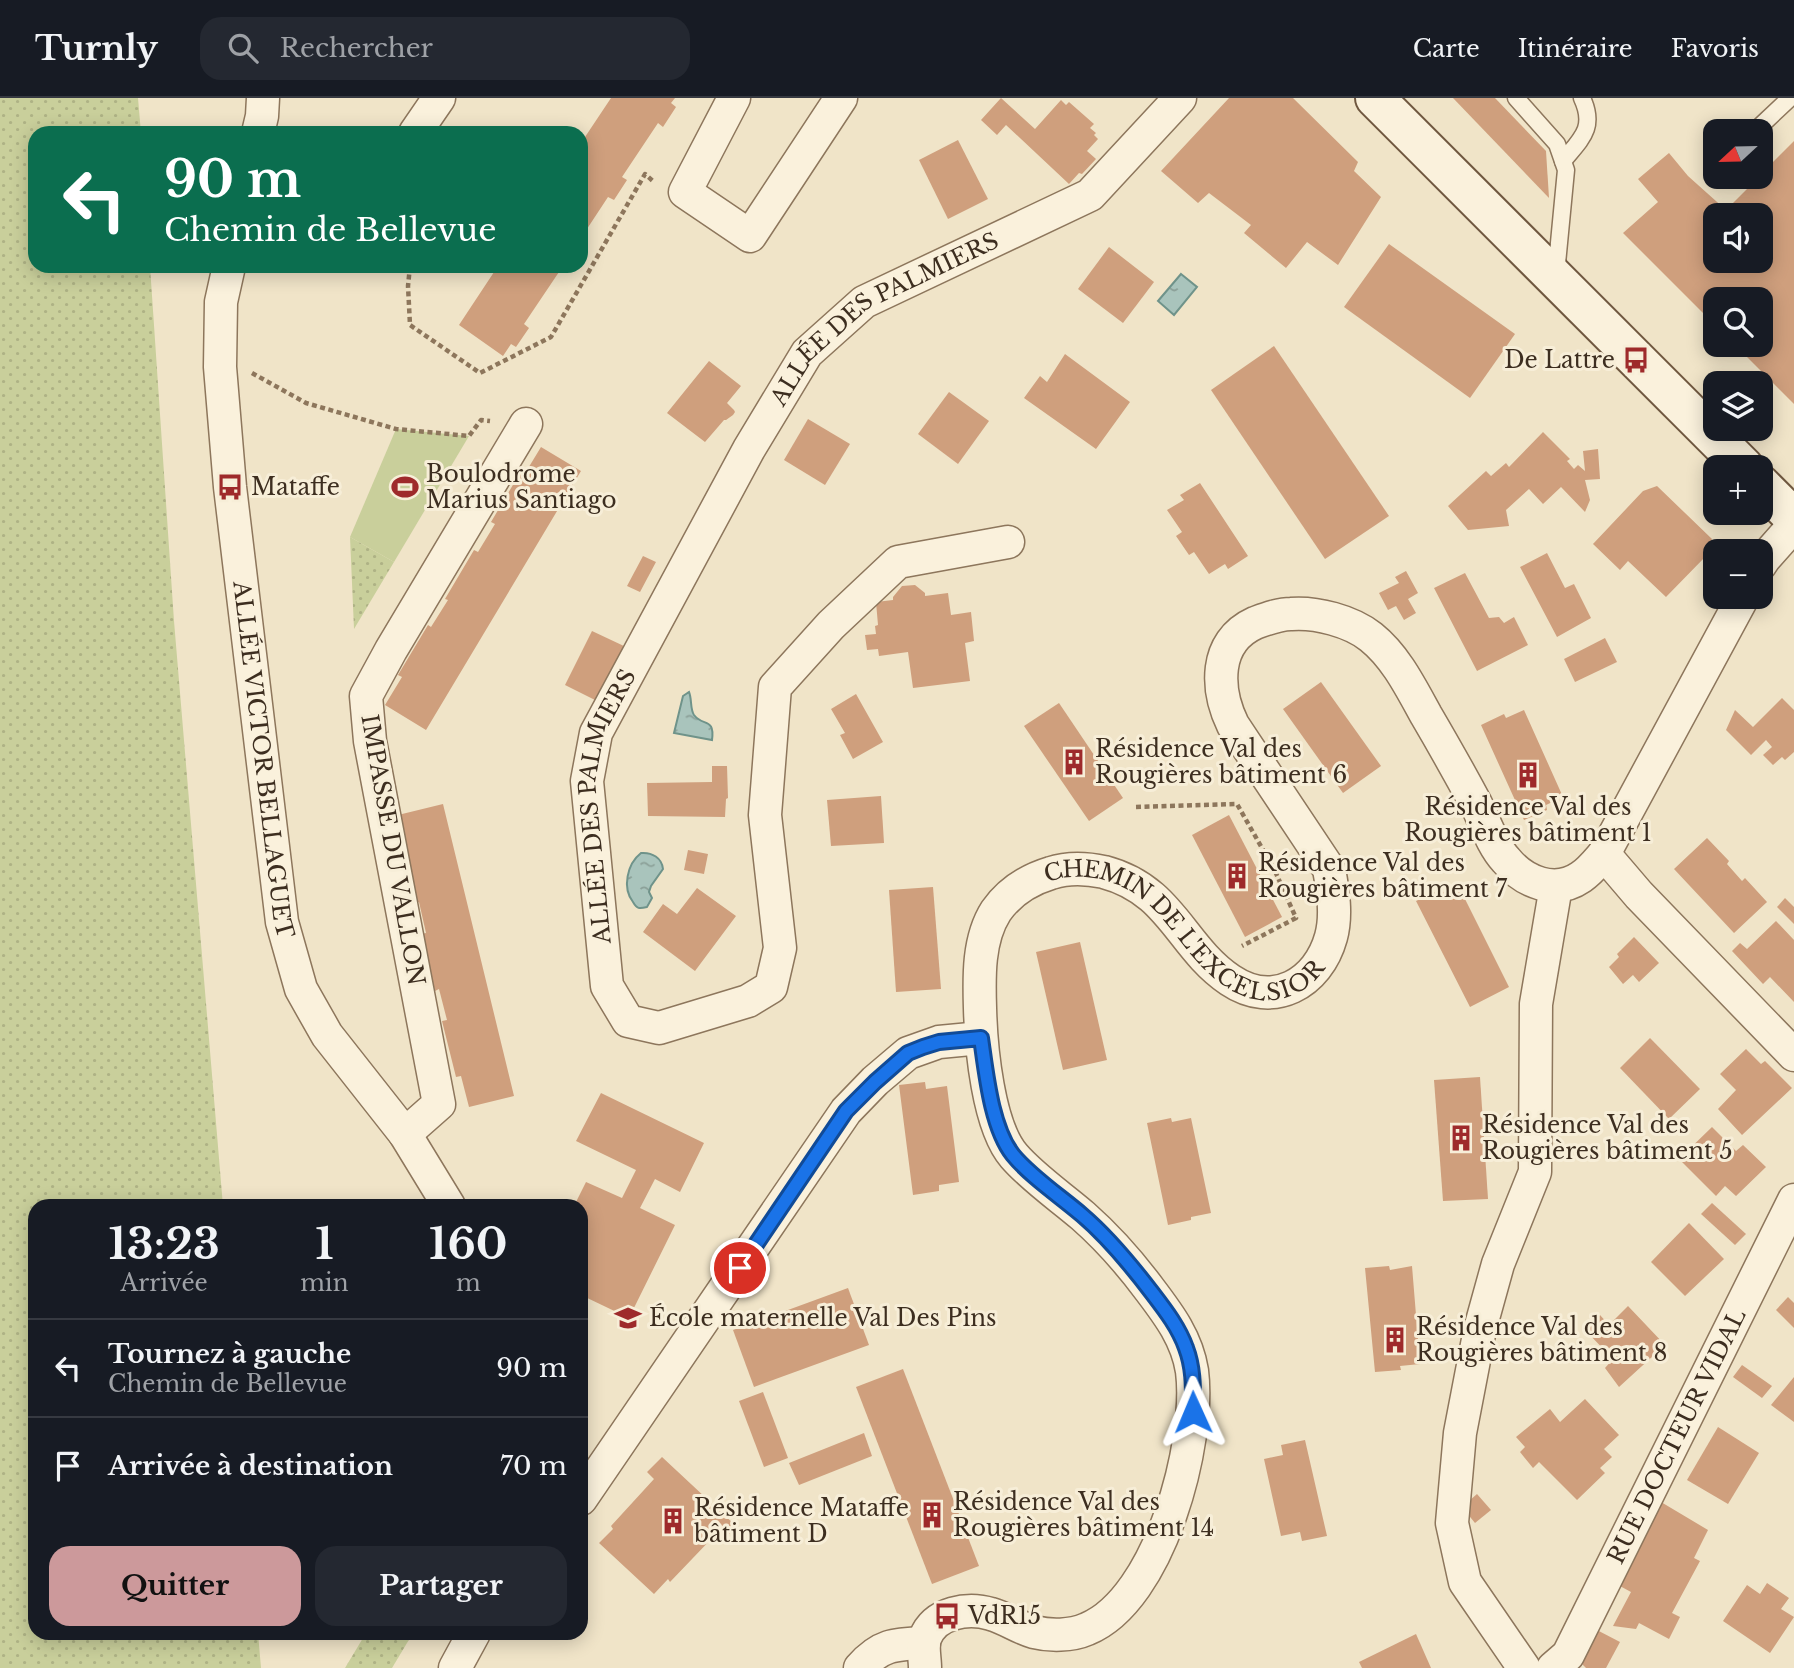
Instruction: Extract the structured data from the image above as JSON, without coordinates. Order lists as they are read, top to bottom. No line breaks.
{"streets":{"street":["ALLÉE DES PALMIERS","ALLÉE VICTOR BELLAGUET","IMPASSE DU VALLON","CHEMIN DE L'EXCELSIOR","RUE DOCTEUR VIDAL"]},"crossings":[["ALLÉE VICTOR BELLAGUET","IMPASSE DU VALLON"]],"places":{"bus stop":["De Lattre","Mataffe","VdR15"],"sports":["Boulodrome Marius Santiago"],"building":["Résidence Val des Rougières bâtiment 6","Résidence Val des Rougières bâtiment 1","Résidence Val des Rougières bâtiment 7","Résidence Val des Rougières bâtiment 5","Résidence Val des Rougières bâtiment 8","Résidence Val des Rougières bâtiment 14","Résidence Mataffe bâtiment D"],"school or university":["École maternelle Val Des Pins"]},"north":"left","page":{"header":"Turnly","search":"Rechercher","nav":["Carte","Itinéraire","Favoris"],"map_buttons":["+","−"],"turn":["90 m","Chemin de Bellevue"],"eta":["13:23","Arrivée","1","min","160","m"],"list":[{"name":"Tournez à gauche","note":"Chemin de Bellevue","value":"90 m"},{"name":"Arrivée à destination","value":"70 m"}],"buttons":["Quitter","Partager"]}}
